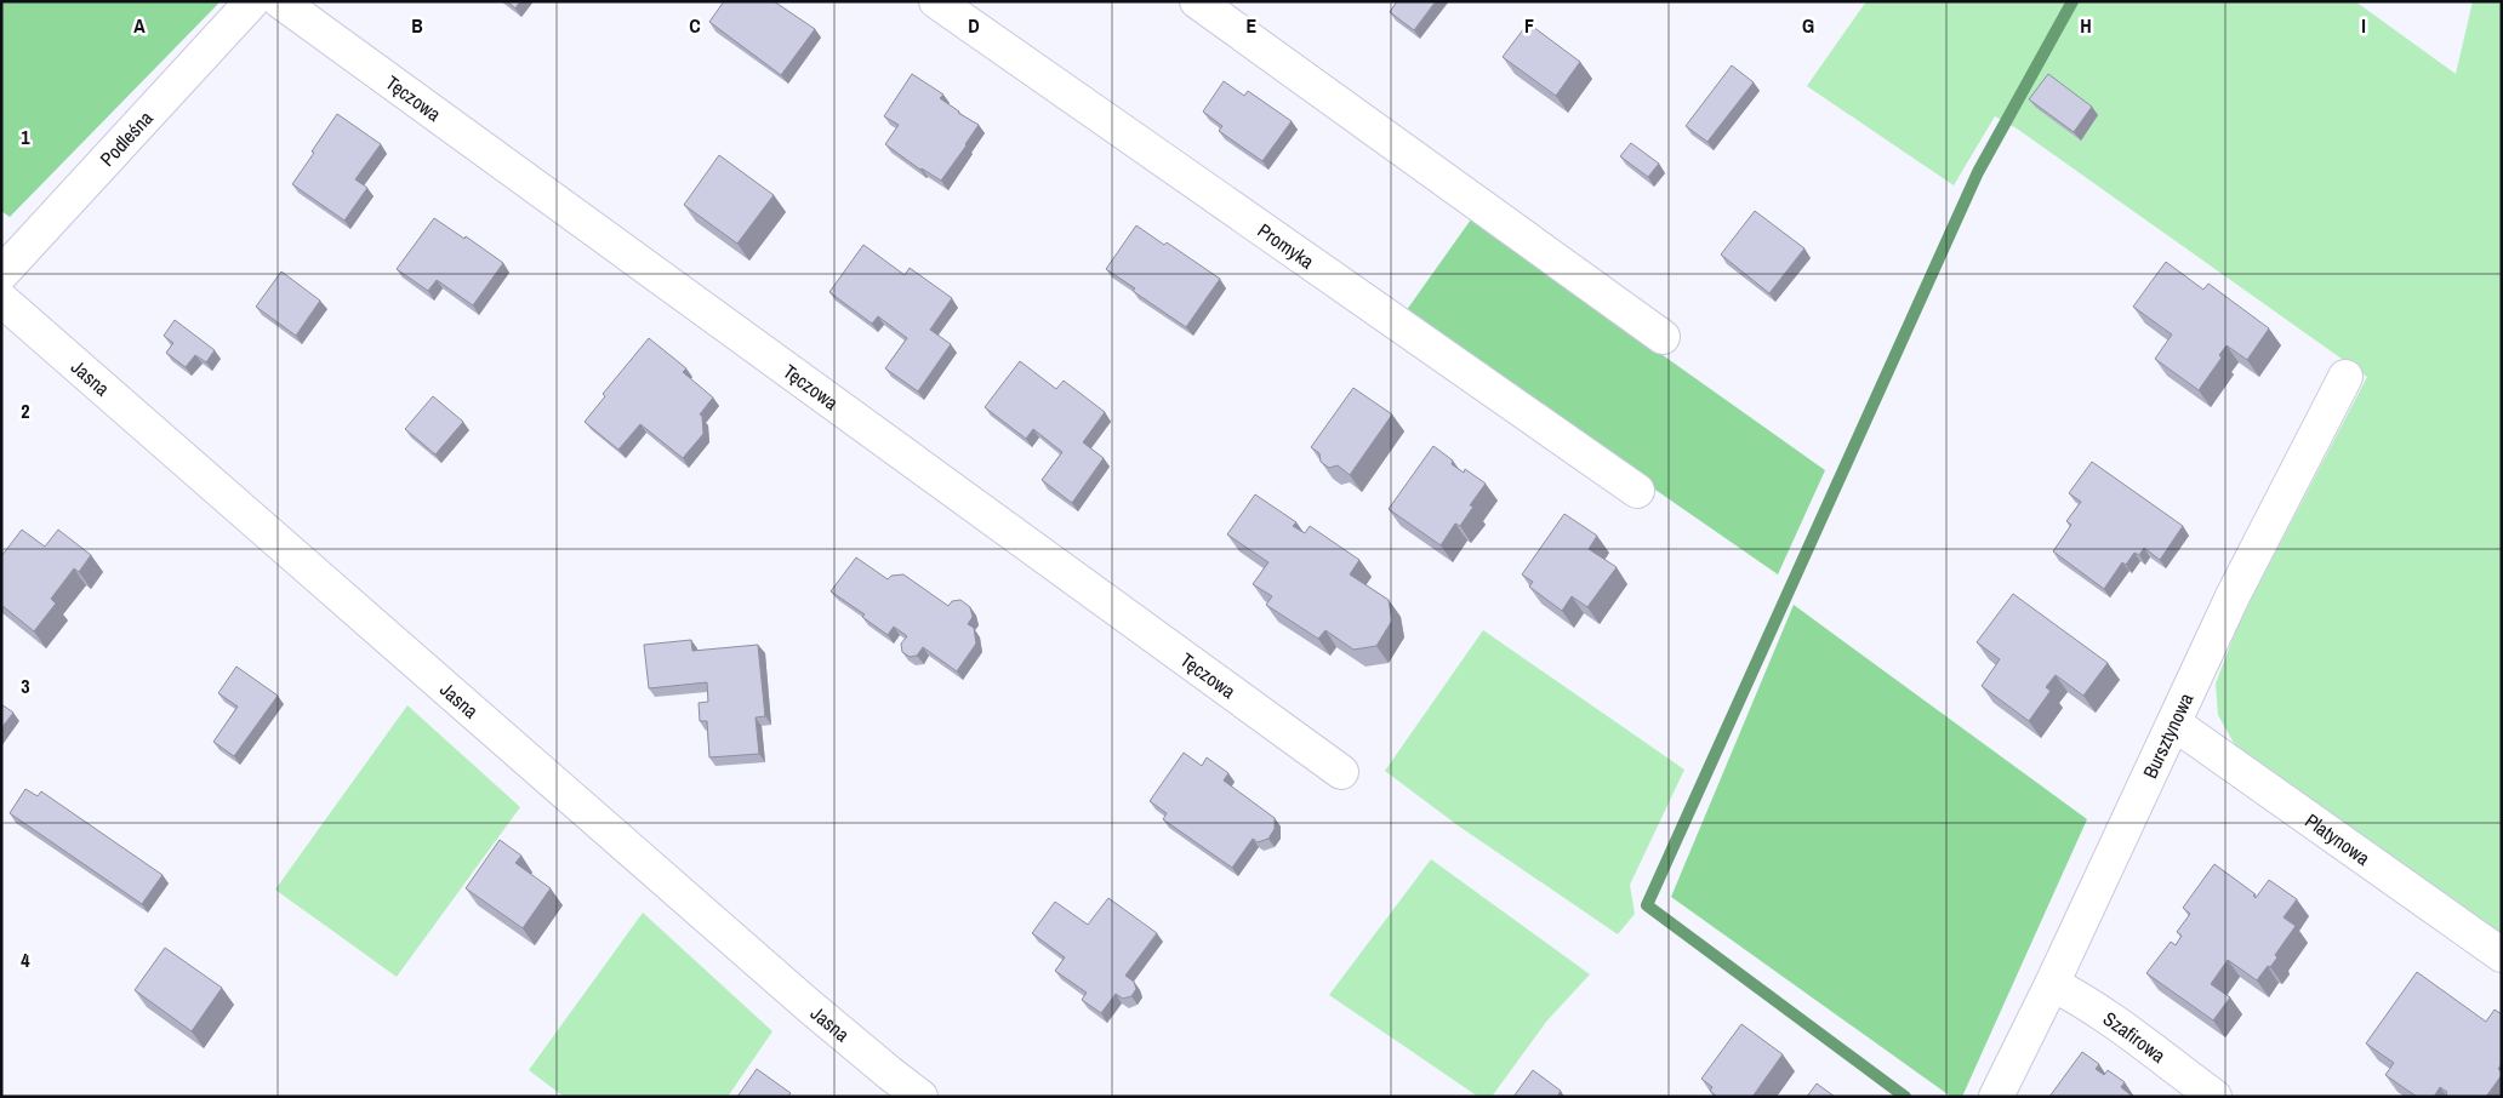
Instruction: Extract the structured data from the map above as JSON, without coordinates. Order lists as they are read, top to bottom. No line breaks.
{"streets":{"street":["Tęczowa","Podleśna","Promyka","Jasna","Bursztynowa","Platynowa","Szafirowa"]},"crossings":[["Bursztynowa","Platynowa"],["Bursztynowa","Szafirowa"]],"grid":{"columns":["A","B","C","D","E","F","G","H","I"],"rows":["1","2","3","4"]}}
